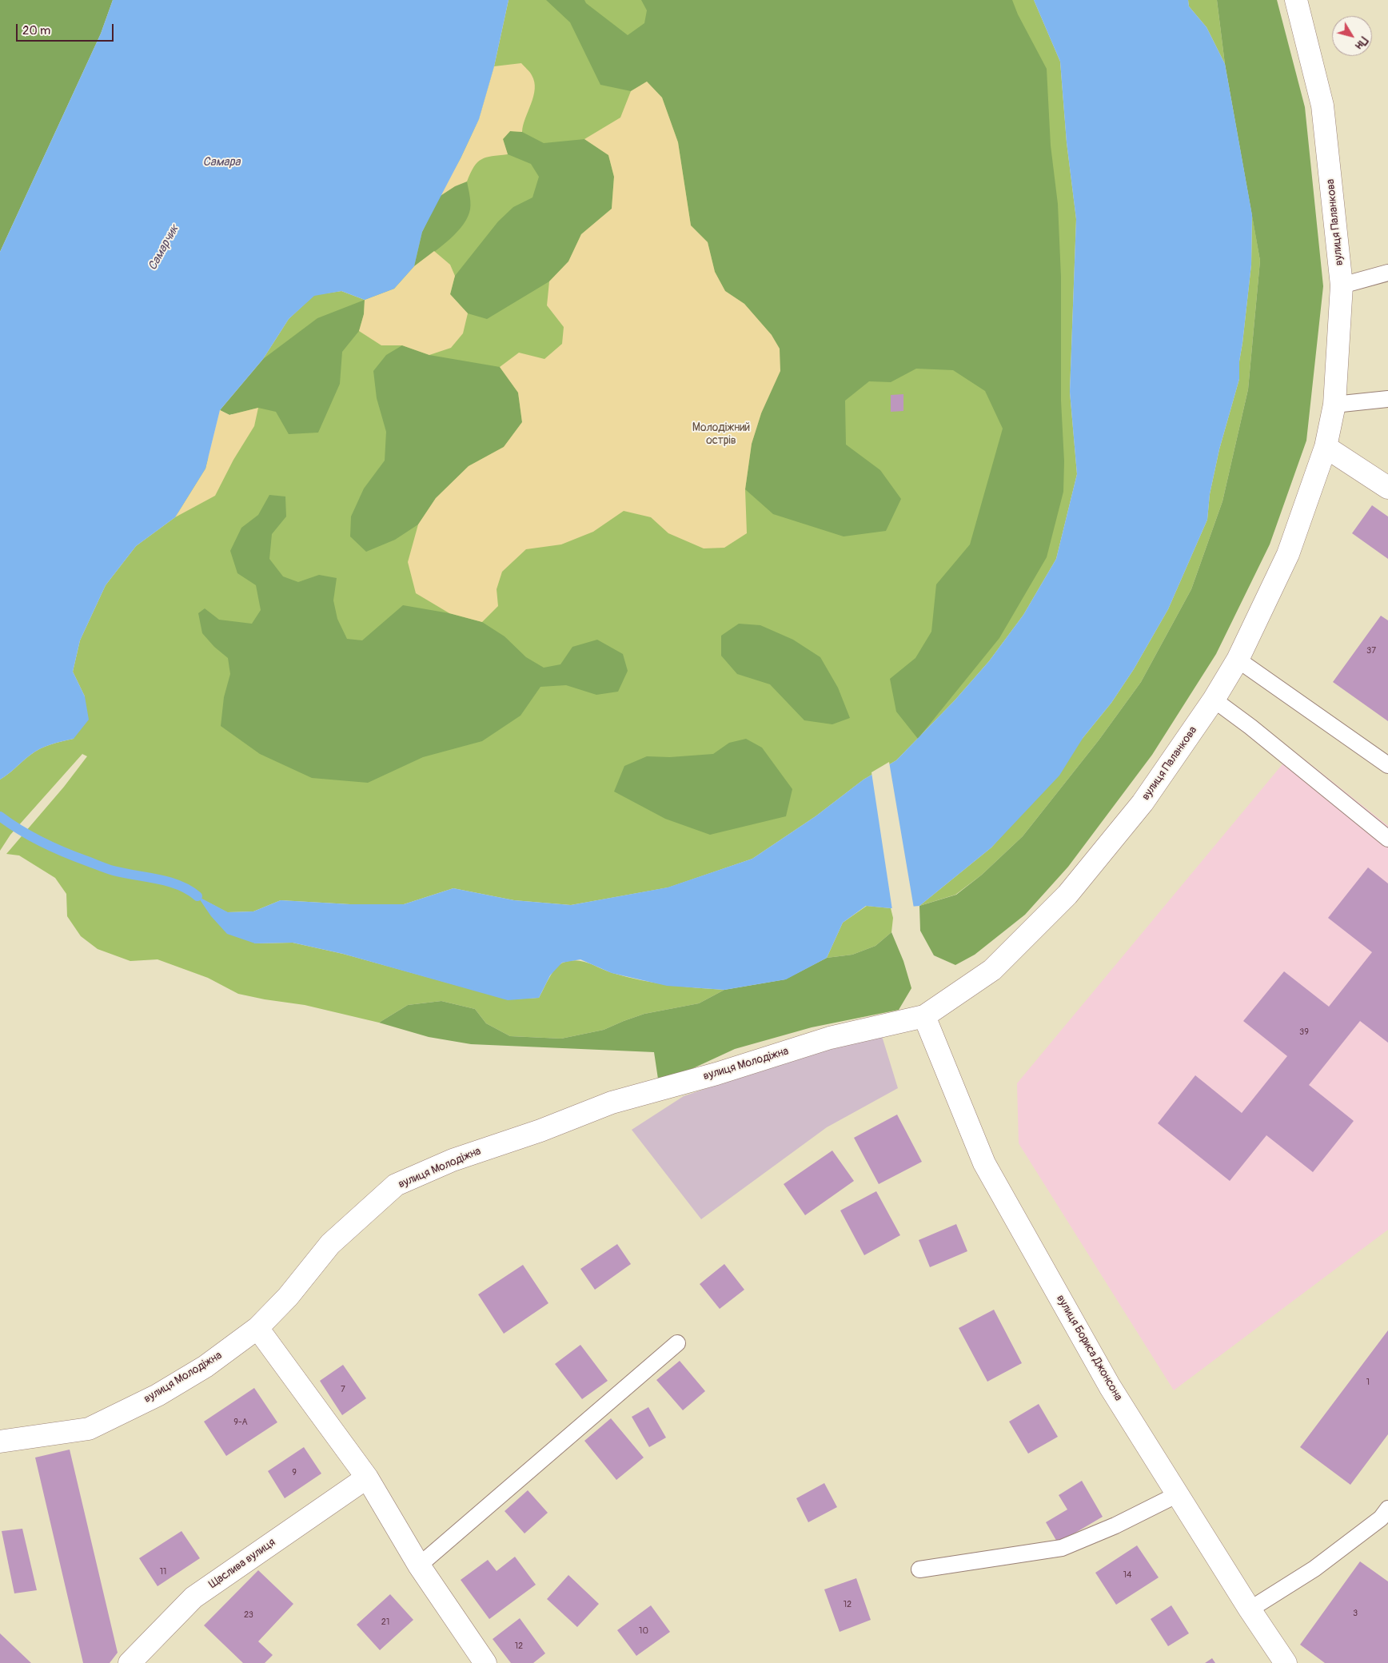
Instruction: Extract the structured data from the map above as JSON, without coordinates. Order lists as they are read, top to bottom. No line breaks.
{"streets":{"street":["вулиця Паланкова","вулиця Молодіжна","вулиця Бориса Джонсона","Щаслива вулиця"]},"crossings":[["вулиця Паланкова","вулиця Молодіжна"],["вулиця Паланкова","вулиця Бориса Джонсона"],["вулиця Молодіжна","вулиця Бориса Джонсона"]],"water":["Самара","Самарчик"],"parks":["Молодіжний острів"],"house_numbers":["37","39","1","7","9-А","9","11","14","12","3","23","21","10","12"],"scale_bar":"20 m","north":"bottom right"}
